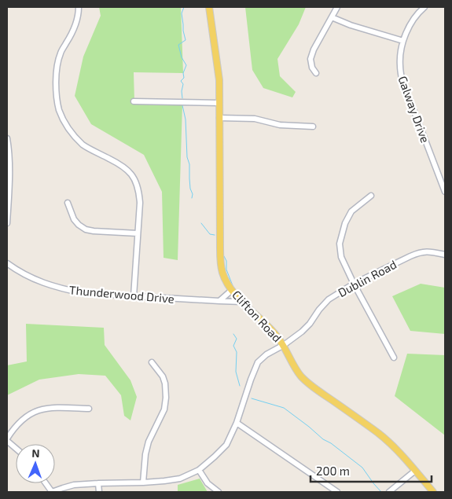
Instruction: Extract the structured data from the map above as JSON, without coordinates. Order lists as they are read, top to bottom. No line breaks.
{"streets":{"main road":["Clifton Road"],"street":["Galway Drive","Dublin Road","Thunderwood Drive"]},"crossings":[["Dublin Road","Clifton Road"],["Thunderwood Drive","Clifton Road"]],"scale_bar":"200 m","north":"top"}
